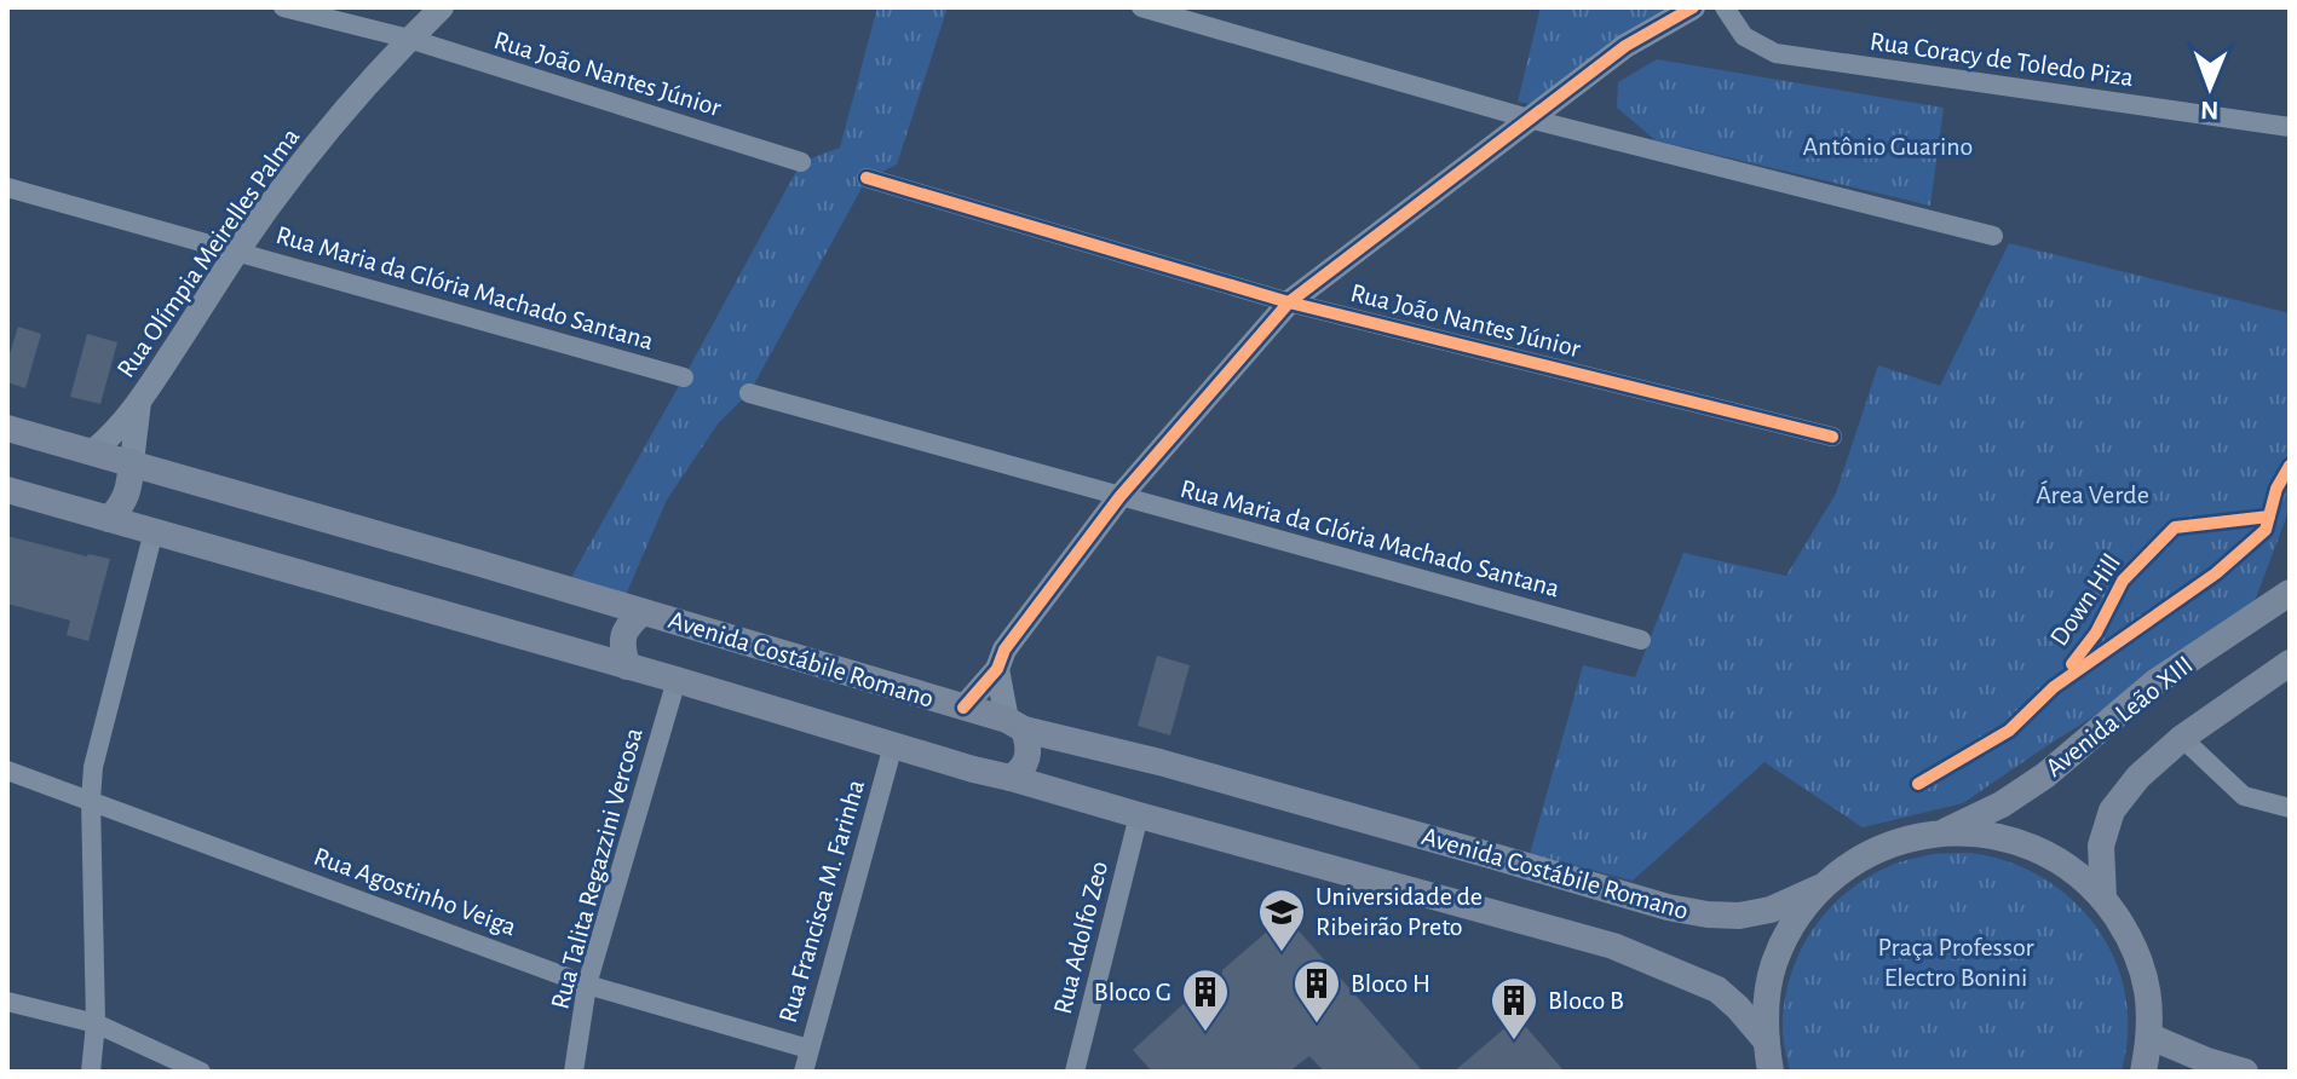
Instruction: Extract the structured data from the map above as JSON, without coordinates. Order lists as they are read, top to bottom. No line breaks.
{"streets":{"main road":["Avenida Costábile Romano","Avenida Leão XIII"],"street":["Rua Coracy de Toledo Piza","Rua João Nantes Júnior","Rua Olímpia Meirelles Palma","Rua Maria da Glória Machado Santana","Rua Talita Regazzini Vercosa","Rua Agostinho Veiga","Rua Francisca M. Farinha","Rua Adolfo Zeo"],"cycle path":["Down Hill"]},"crossings":[["Rua João Nantes Júnior","Rua Olímpia Meirelles Palma"],["Rua Olímpia Meirelles Palma","Rua Maria da Glória Machado Santana"],["Rua Olímpia Meirelles Palma","Avenida Costábile Romano"],["Avenida Costábile Romano","Rua Talita Regazzini Vercosa"],["Avenida Costábile Romano","Rua Francisca M. Farinha"],["Avenida Costábile Romano","Rua Adolfo Zeo"],["Rua Talita Regazzini Vercosa","Rua Agostinho Veiga"],["Rua Agostinho Veiga","Rua Francisca M. Farinha"]],"parks":["Antônio Guarino","Área Verde","Praça Professor Electro Bonini"],"places":{"school or university":["Universidade de Ribeirão Preto"],"building":["Bloco H","Bloco G","Bloco B"]},"north":"bottom"}
